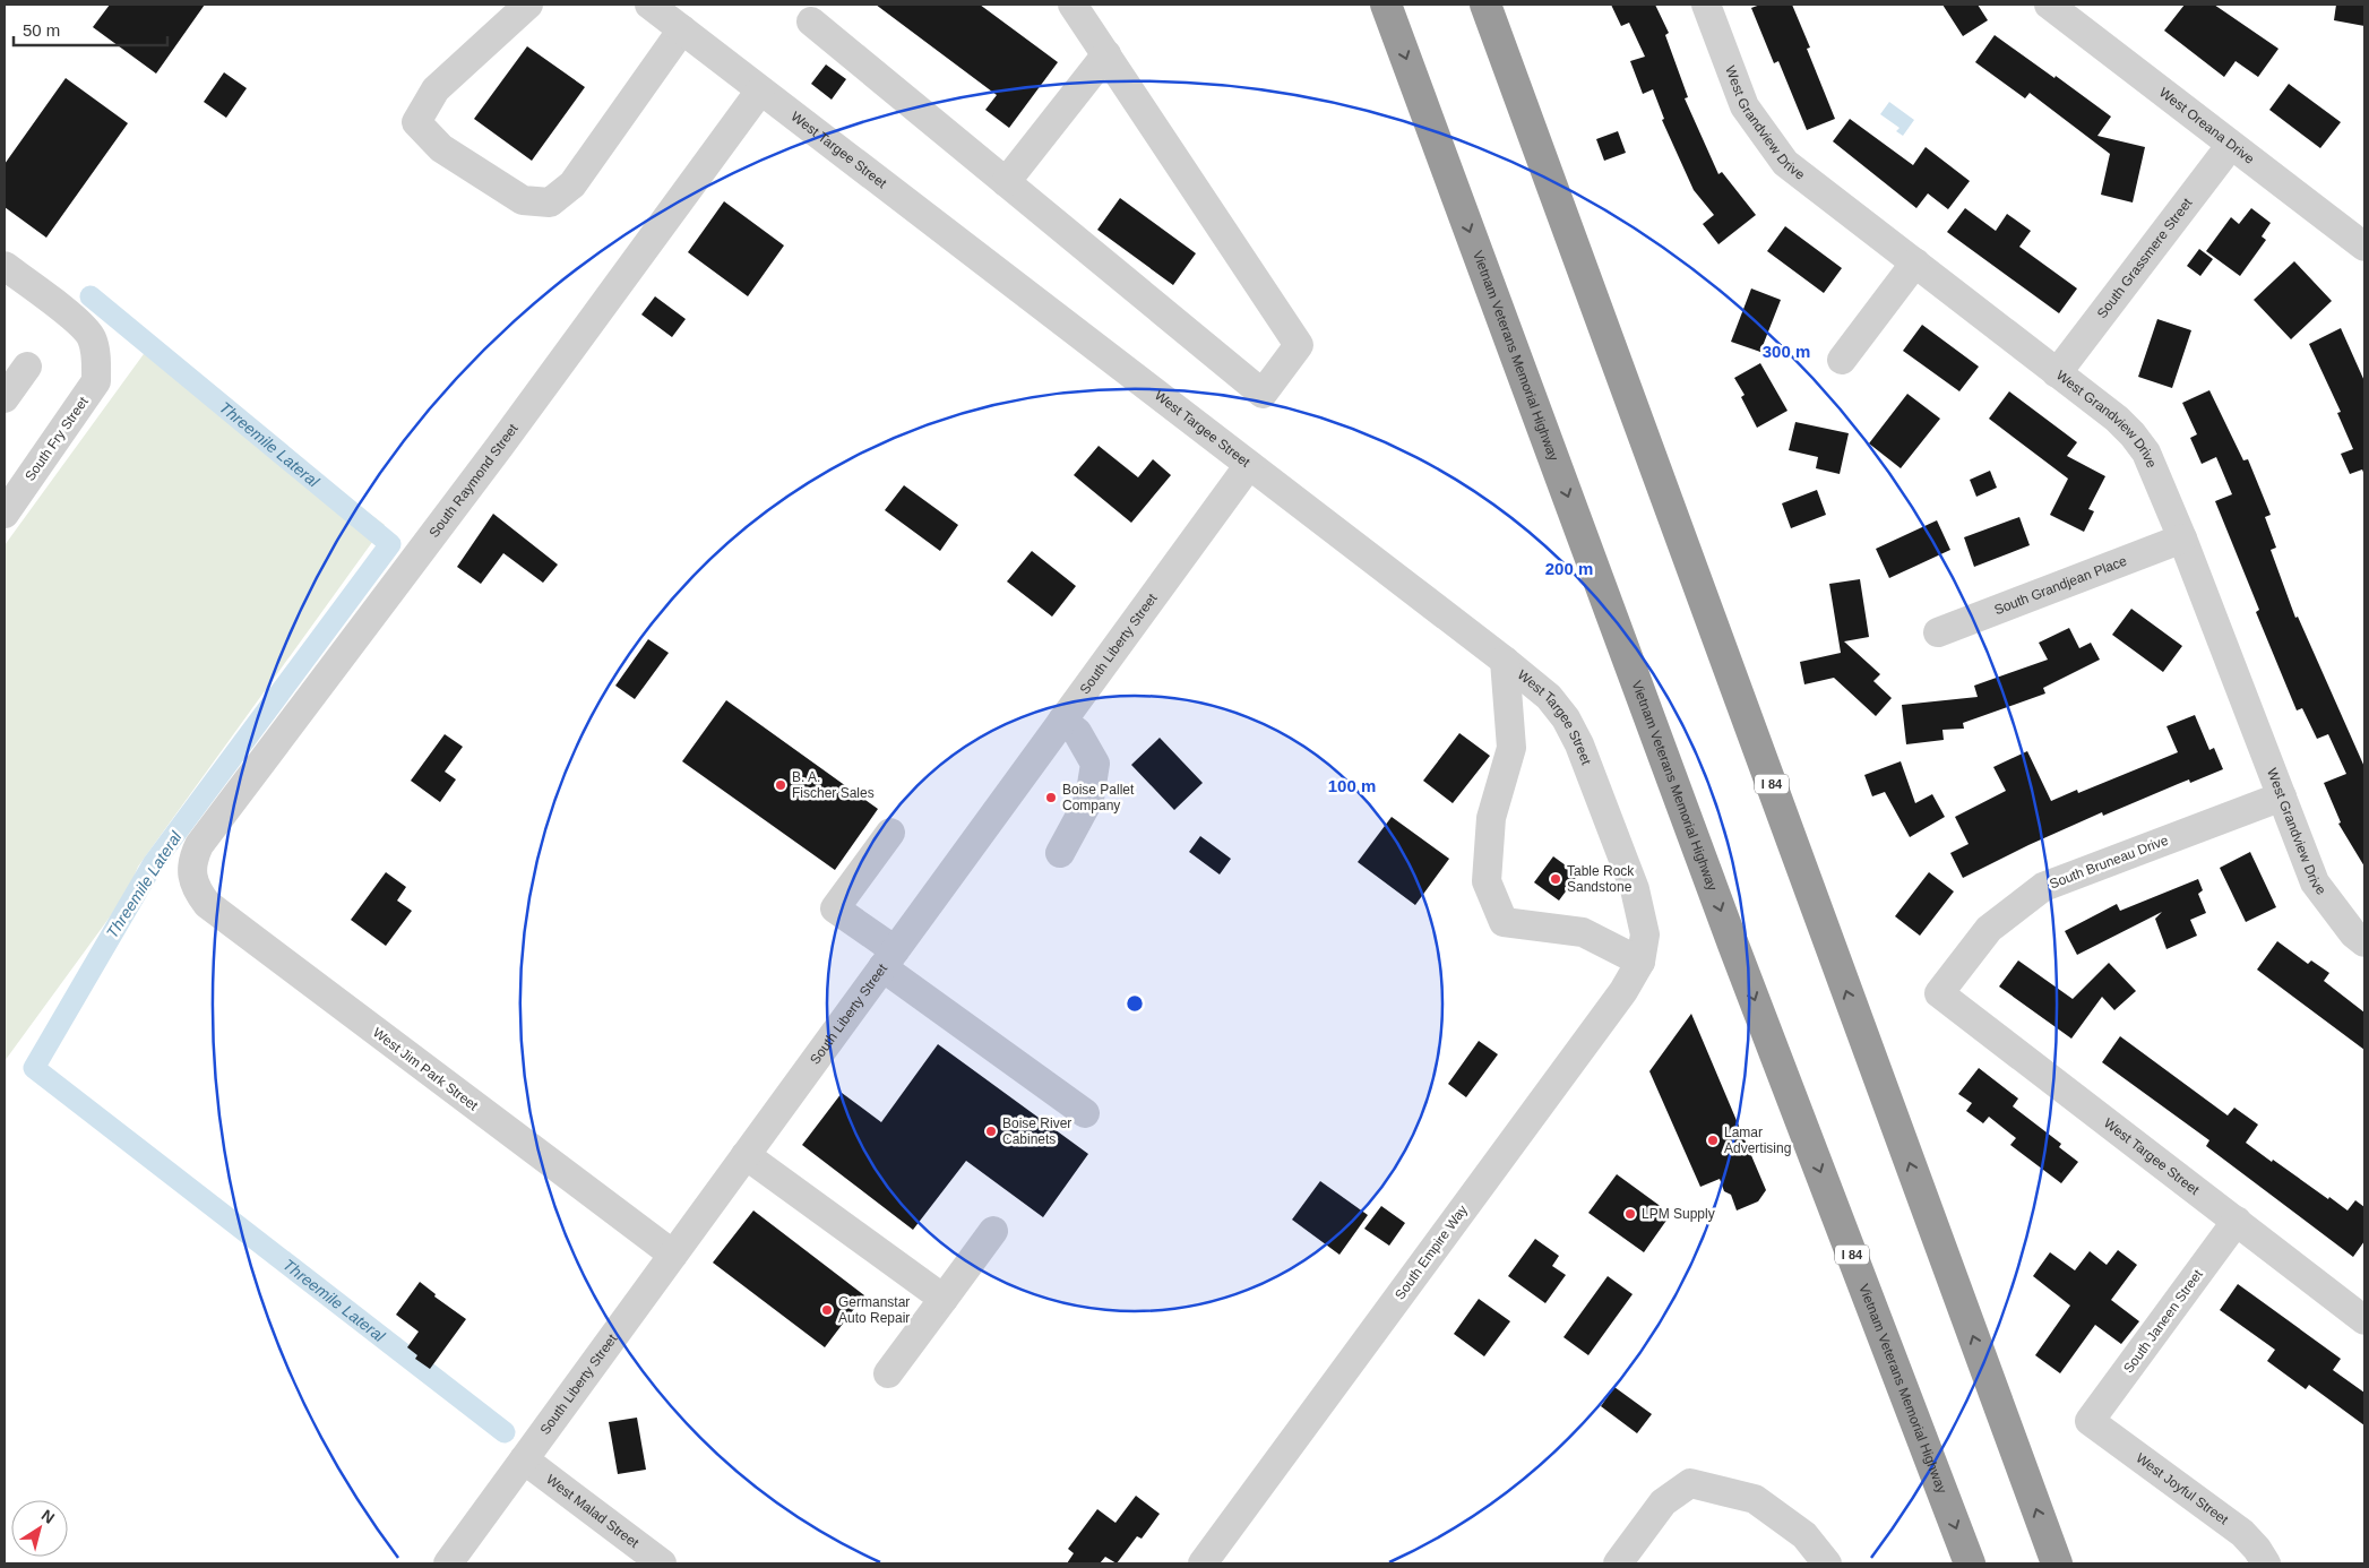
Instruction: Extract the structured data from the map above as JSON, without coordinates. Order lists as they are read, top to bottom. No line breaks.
{"streets":{"highway":["Vietnam Veterans Memorial Highway","I 84"],"street":["West Grandview Drive","West Oreana Drive","West Targee Street","South Grassmere Street","South Fry Street","South Raymond Street","South Grandjean Place","South Liberty Street","South Bruneau Drive","West Jim Park Street","South Empire Way","South Janeen Street","West Joyful Street","West Malad Street"]},"crossings":[["West Grandview Drive","South Grassmere Street"],["West Grandview Drive","South Grandjean Place"],["West Grandview Drive","South Bruneau Drive"],["West Oreana Drive","South Grassmere Street"],["West Targee Street","South Raymond Street"],["West Targee Street","South Liberty Street"],["West Targee Street","South Bruneau Drive"],["West Targee Street","South Empire Way"],["West Targee Street","South Janeen Street"],["South Raymond Street","West Jim Park Street"],["South Liberty Street","West Jim Park Street"],["South Liberty Street","West Malad Street"],["South Janeen Street","West Joyful Street"]],"water":["Threemile Lateral"],"places":["B. A. Fischer Sales","Boise Pallet Company","Table Rock Sandstone","Boise River Cabinets","Lamar Advertising","LPM Supply","Germanstar Auto Repair"],"scale_bar":"50 m","north":"top right","rings":["300 m","200 m","100 m"]}
